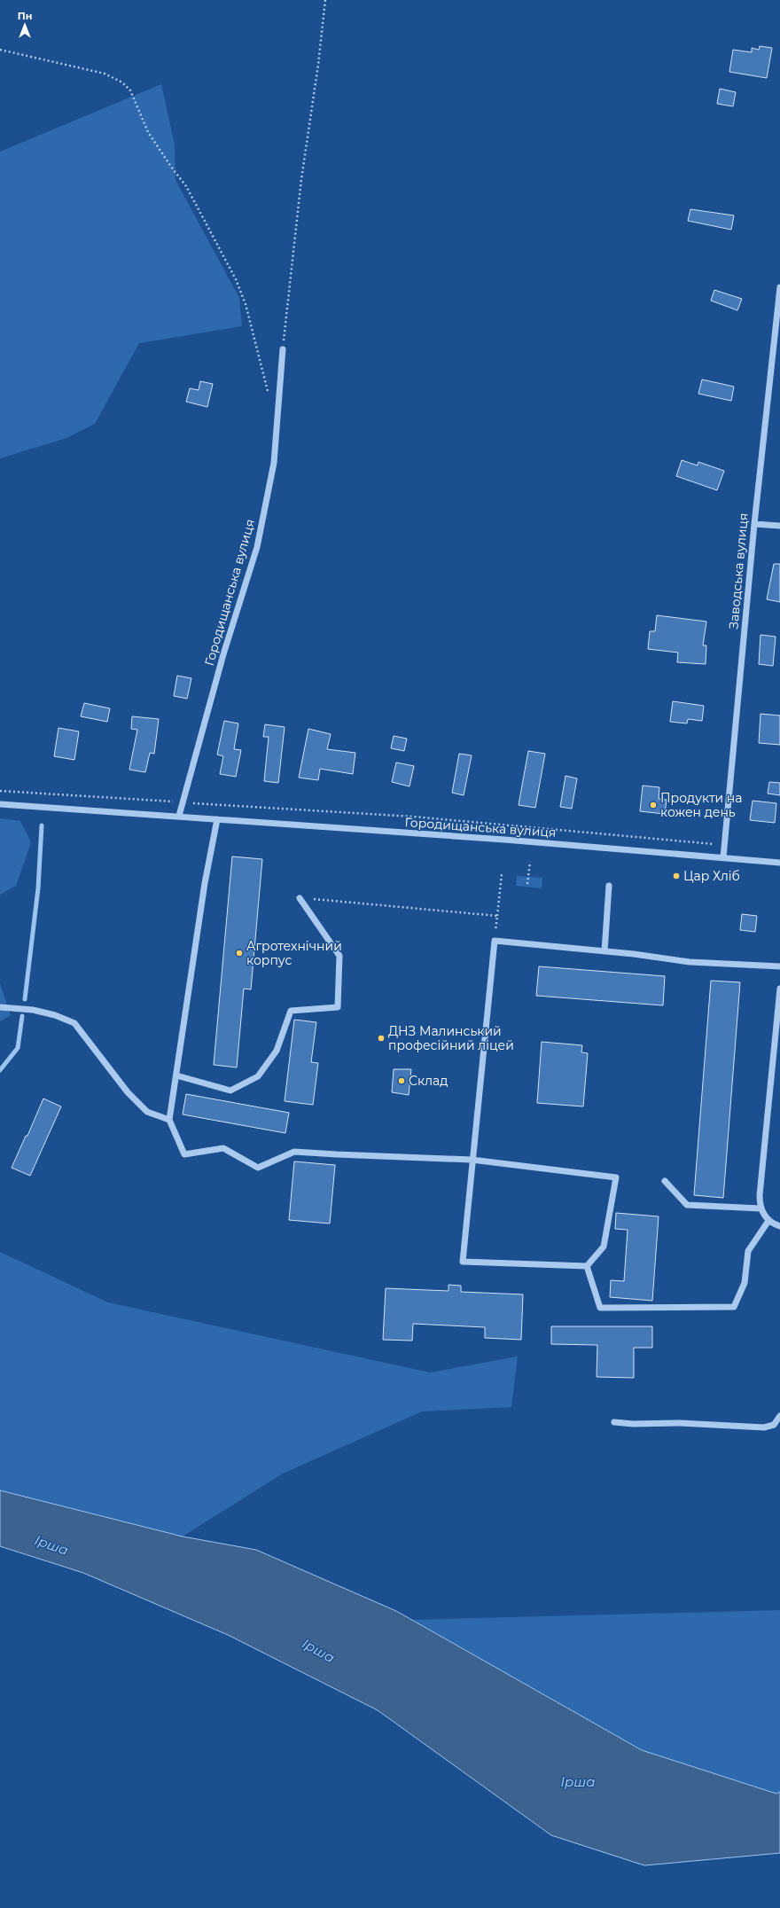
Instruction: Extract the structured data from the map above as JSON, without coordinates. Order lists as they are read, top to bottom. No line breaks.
{"streets":{"street":["Заводська вулиця","Городищанська вулиця"]},"crossings":[["Заводська вулиця","Городищанська вулиця"]],"water":["Ірша"],"places":["Продукти на кожен день","Цар Хліб","Агротехнічний корпус","ДНЗ Малинський професійний ліцей","Склад"],"north":"top"}
